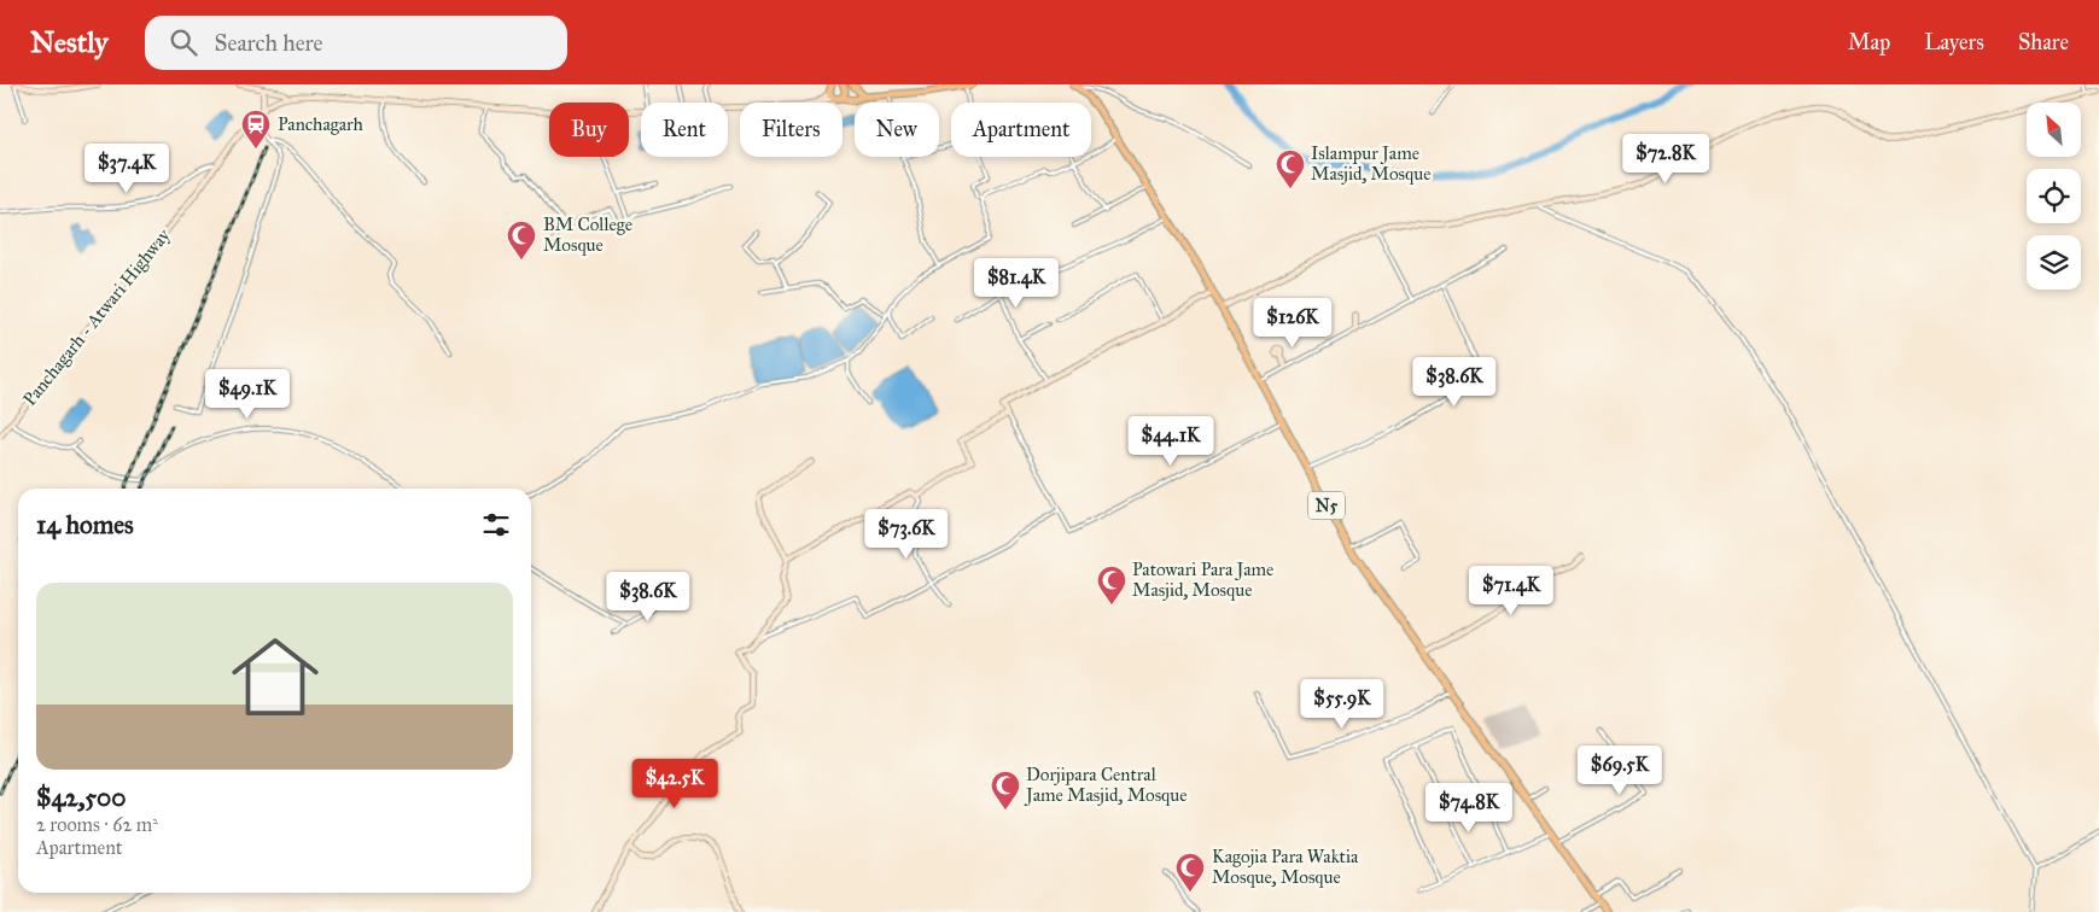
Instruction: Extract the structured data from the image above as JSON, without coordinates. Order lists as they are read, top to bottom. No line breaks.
{"streets":{"highway":["N5"],"main road":["Panchagarh - Atwari Highway"]},"places":{"station":["Panchagarh"],"mosque":["Islampur Jame Masjid, Mosque","BM College Mosque","Patowari Para Jame Masjid, Mosque","Dorjipara Central Jame Masjid, Mosque","Kagojia Para Waktia Mosque, Mosque"]},"north":"top left","page":{"header":"Nestly","search":"Search here","nav":["Map","Layers","Share"],"chip":["Buy","Rent","Filters","New","Apartment"],"price":["$72.8K","$37.4K","$81.4K","$126K","$38.6K","$49.1K","$44.1K","$73.6K","$71.4K","$38.6K","$55.9K","$69.5K","$42.5K","$74.8K"],"heading":"14 homes","list":[{"name":"$42,500","note":"2 rooms · 62 m² · Apartment"}]}}
